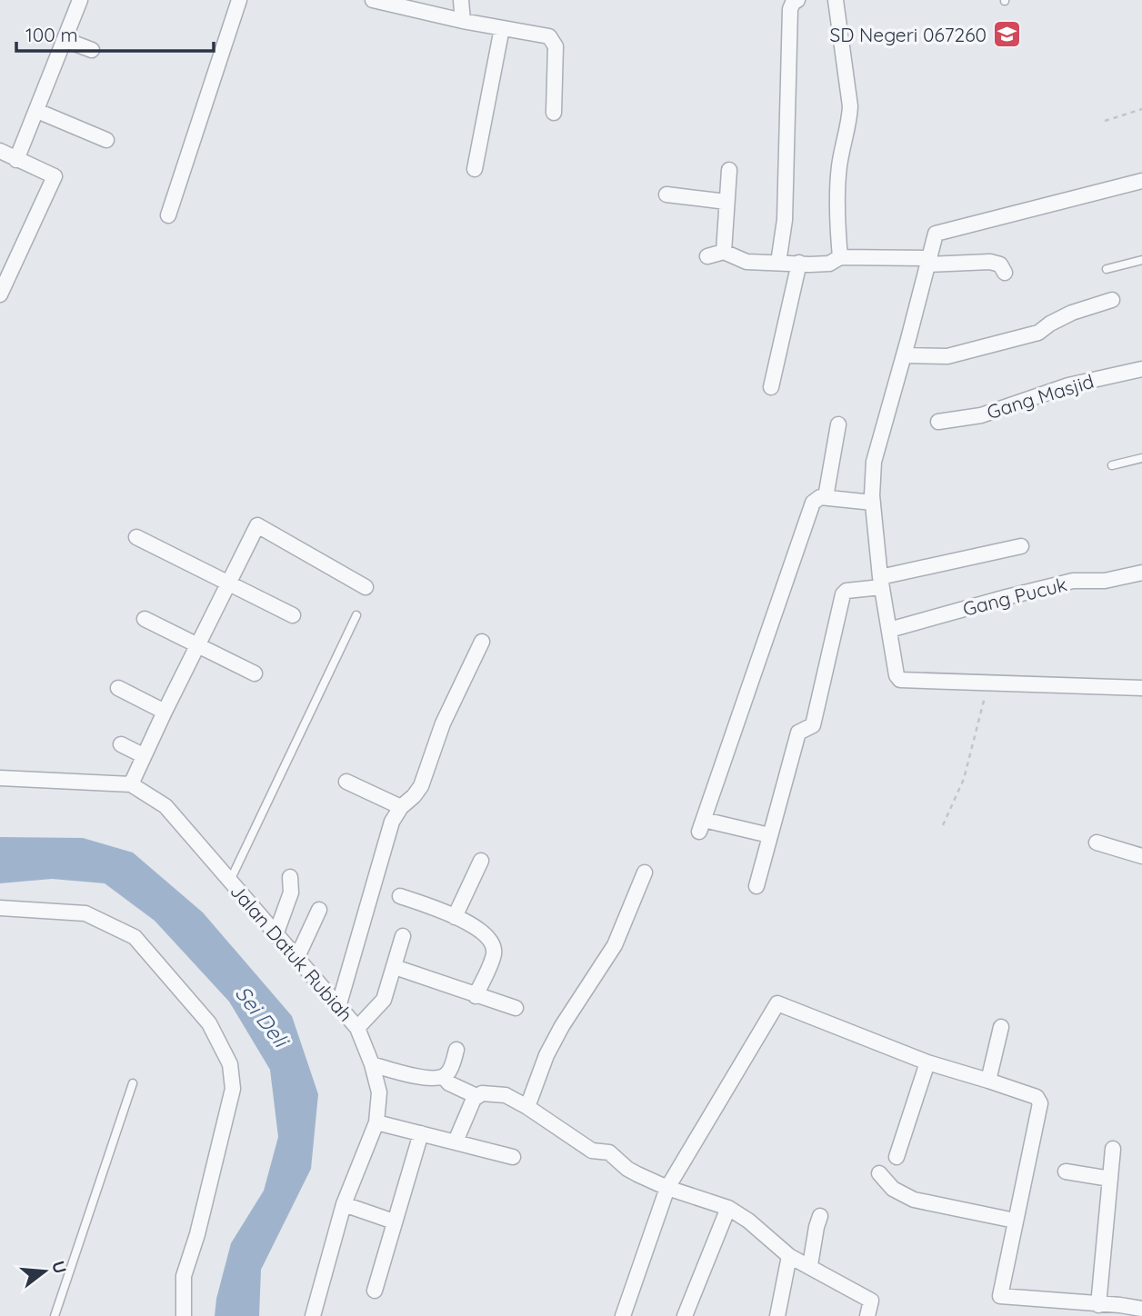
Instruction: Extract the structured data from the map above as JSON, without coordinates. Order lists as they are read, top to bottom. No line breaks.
{"streets":{"street":["Gang Masjid","Gang Pucuk","Jalan Datuk Rubiah"]},"water":["Sei Deli"],"places":{"school or university":["SD Negeri 067260"]},"scale_bar":"100 m","north":"right"}
